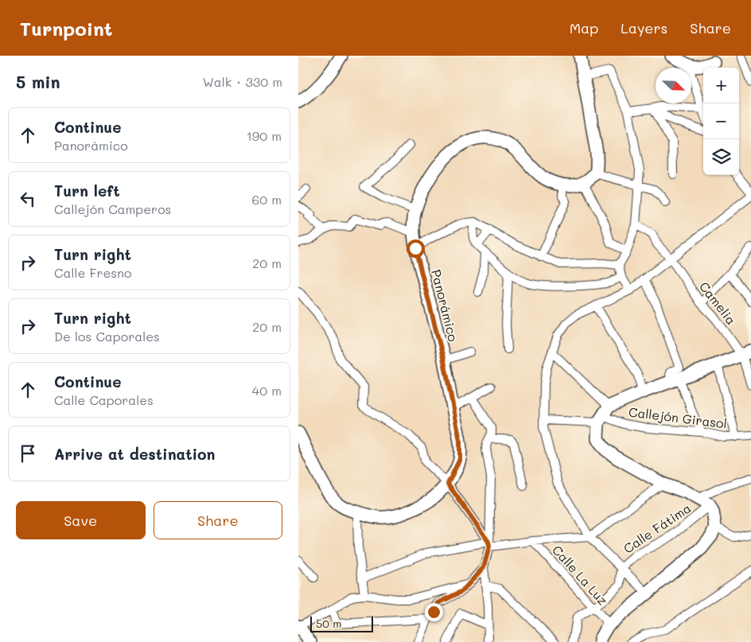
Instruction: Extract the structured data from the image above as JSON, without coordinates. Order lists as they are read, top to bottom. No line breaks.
{"streets":{"street":["Camelia","Panorámico","Callejón Girasol","Calle Fátima","Calle La Luz"]},"crossings":[["Calle Fátima","Calle La Luz"]],"scale_bar":"50 m","north":"bottom right","page":{"header":"Turnpoint","nav":["Map","Layers","Share"],"heading":["5 min","Walk · 330 m"],"map_buttons":["+","−"],"list":[["Continue","Panorámico","190 m"],["Turn left","Callejón Camperos","60 m"],["Turn right","Calle Fresno","20 m"],["Turn right","De los Caporales","20 m"],["Continue","Calle Caporales","40 m"],"Arrive at destination"],"buttons":["Save","Share"],"scale":"50 m"}}
